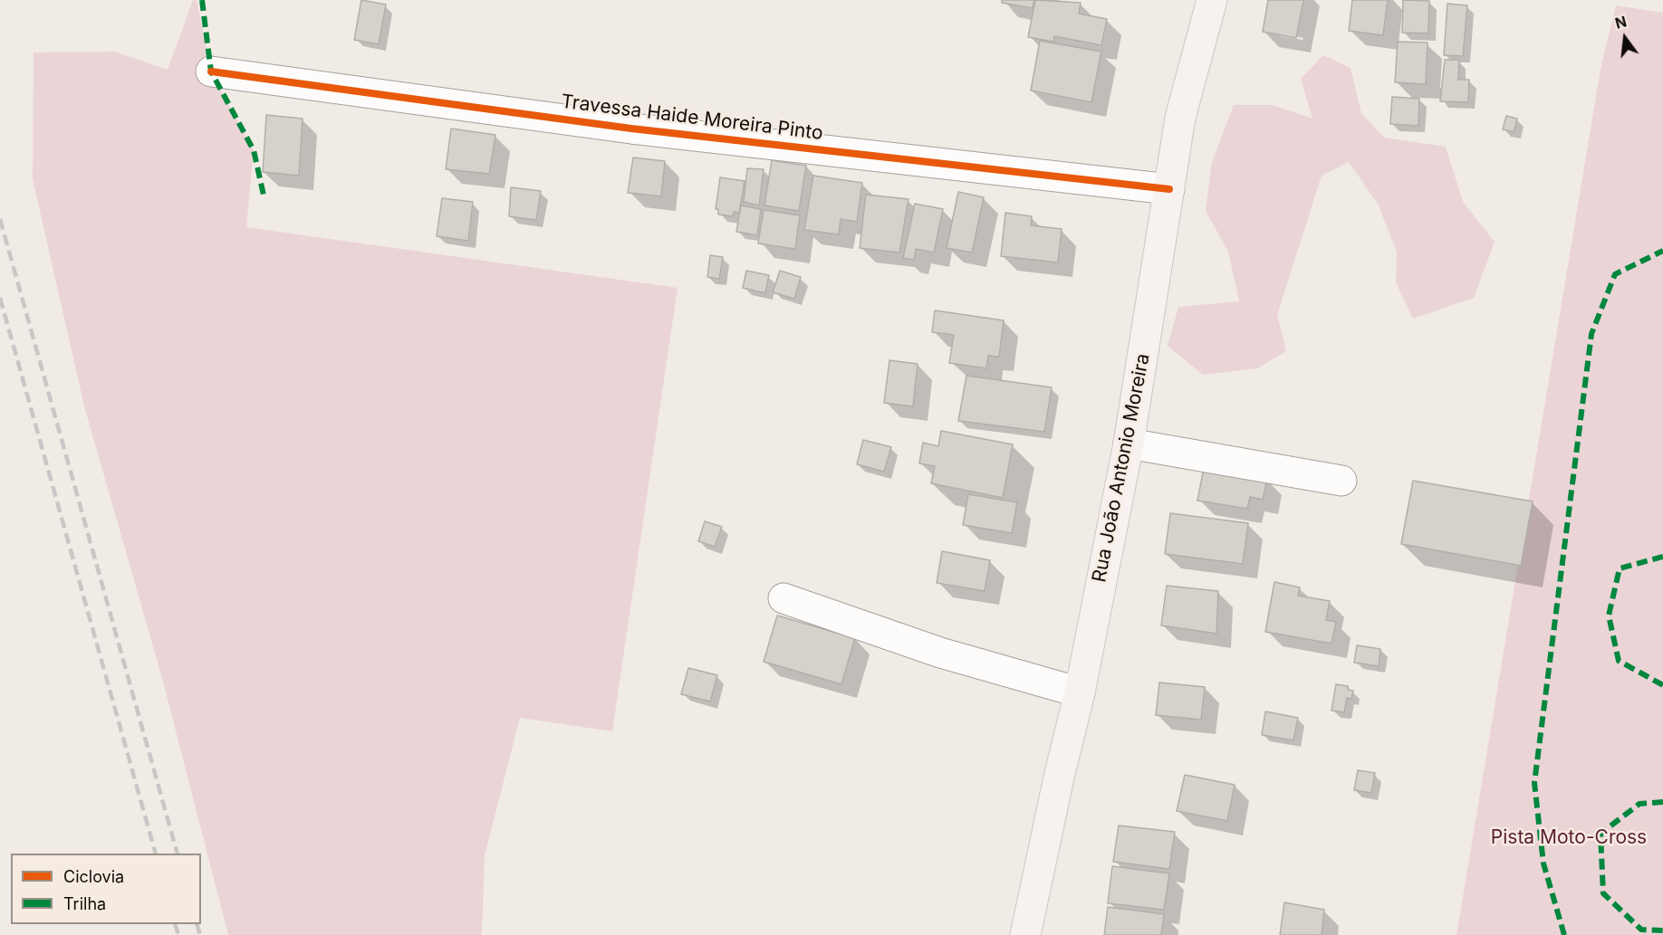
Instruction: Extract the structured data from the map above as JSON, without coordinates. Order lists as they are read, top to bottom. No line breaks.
{"streets":{"main road":["Rua João Antonio Moreira"],"street":["Travessa Haide Moreira Pinto"]},"crossings":[["Travessa Haide Moreira Pinto","Rua João Antonio Moreira"]],"parks":["Pista Moto-Cross"],"legend":["Ciclovia","Trilha"],"north":"top"}
